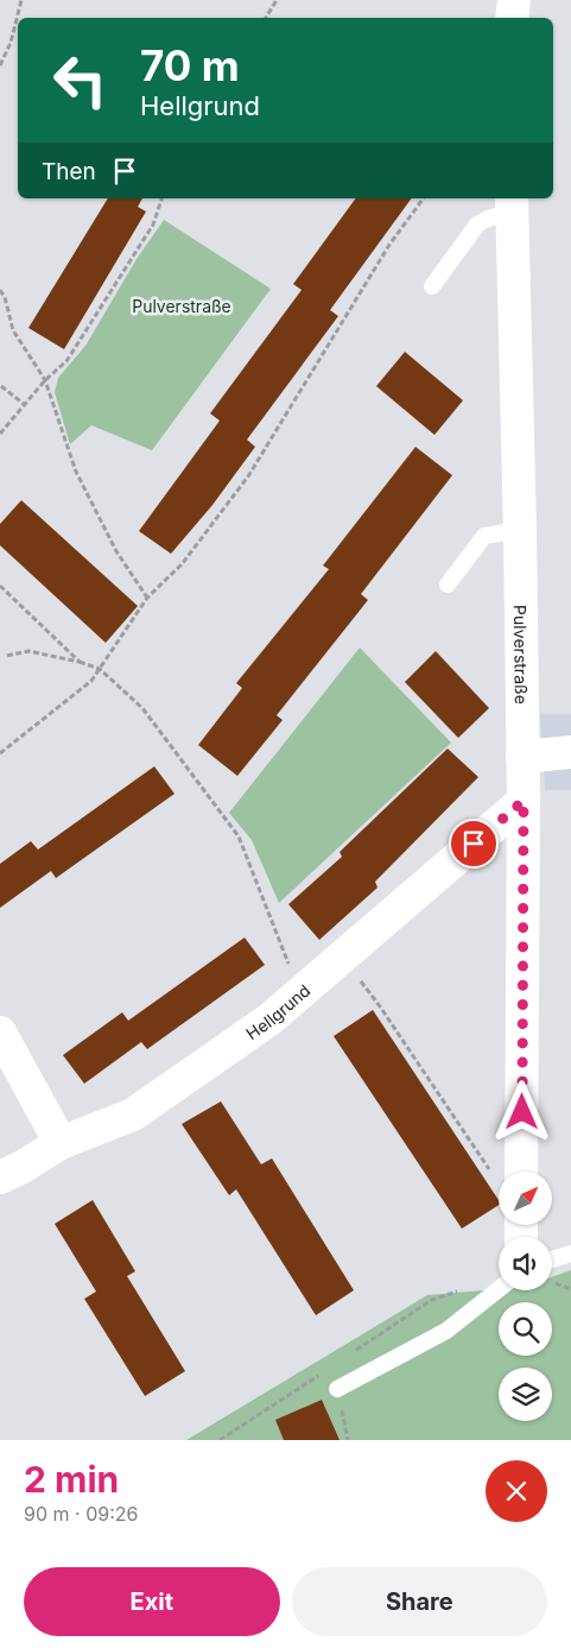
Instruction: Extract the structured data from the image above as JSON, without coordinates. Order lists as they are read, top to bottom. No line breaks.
{"streets":{"street":["Pulverstraße","Hellgrund"]},"crossings":[["Pulverstraße","Hellgrund"]],"parks":["Pulverstraße"],"north":"top right","page":{"turn":["70 m","Hellgrund"],"then":"Then","heading":["2 min","90 m · 09:26"],"buttons":["Exit","Share"]}}
